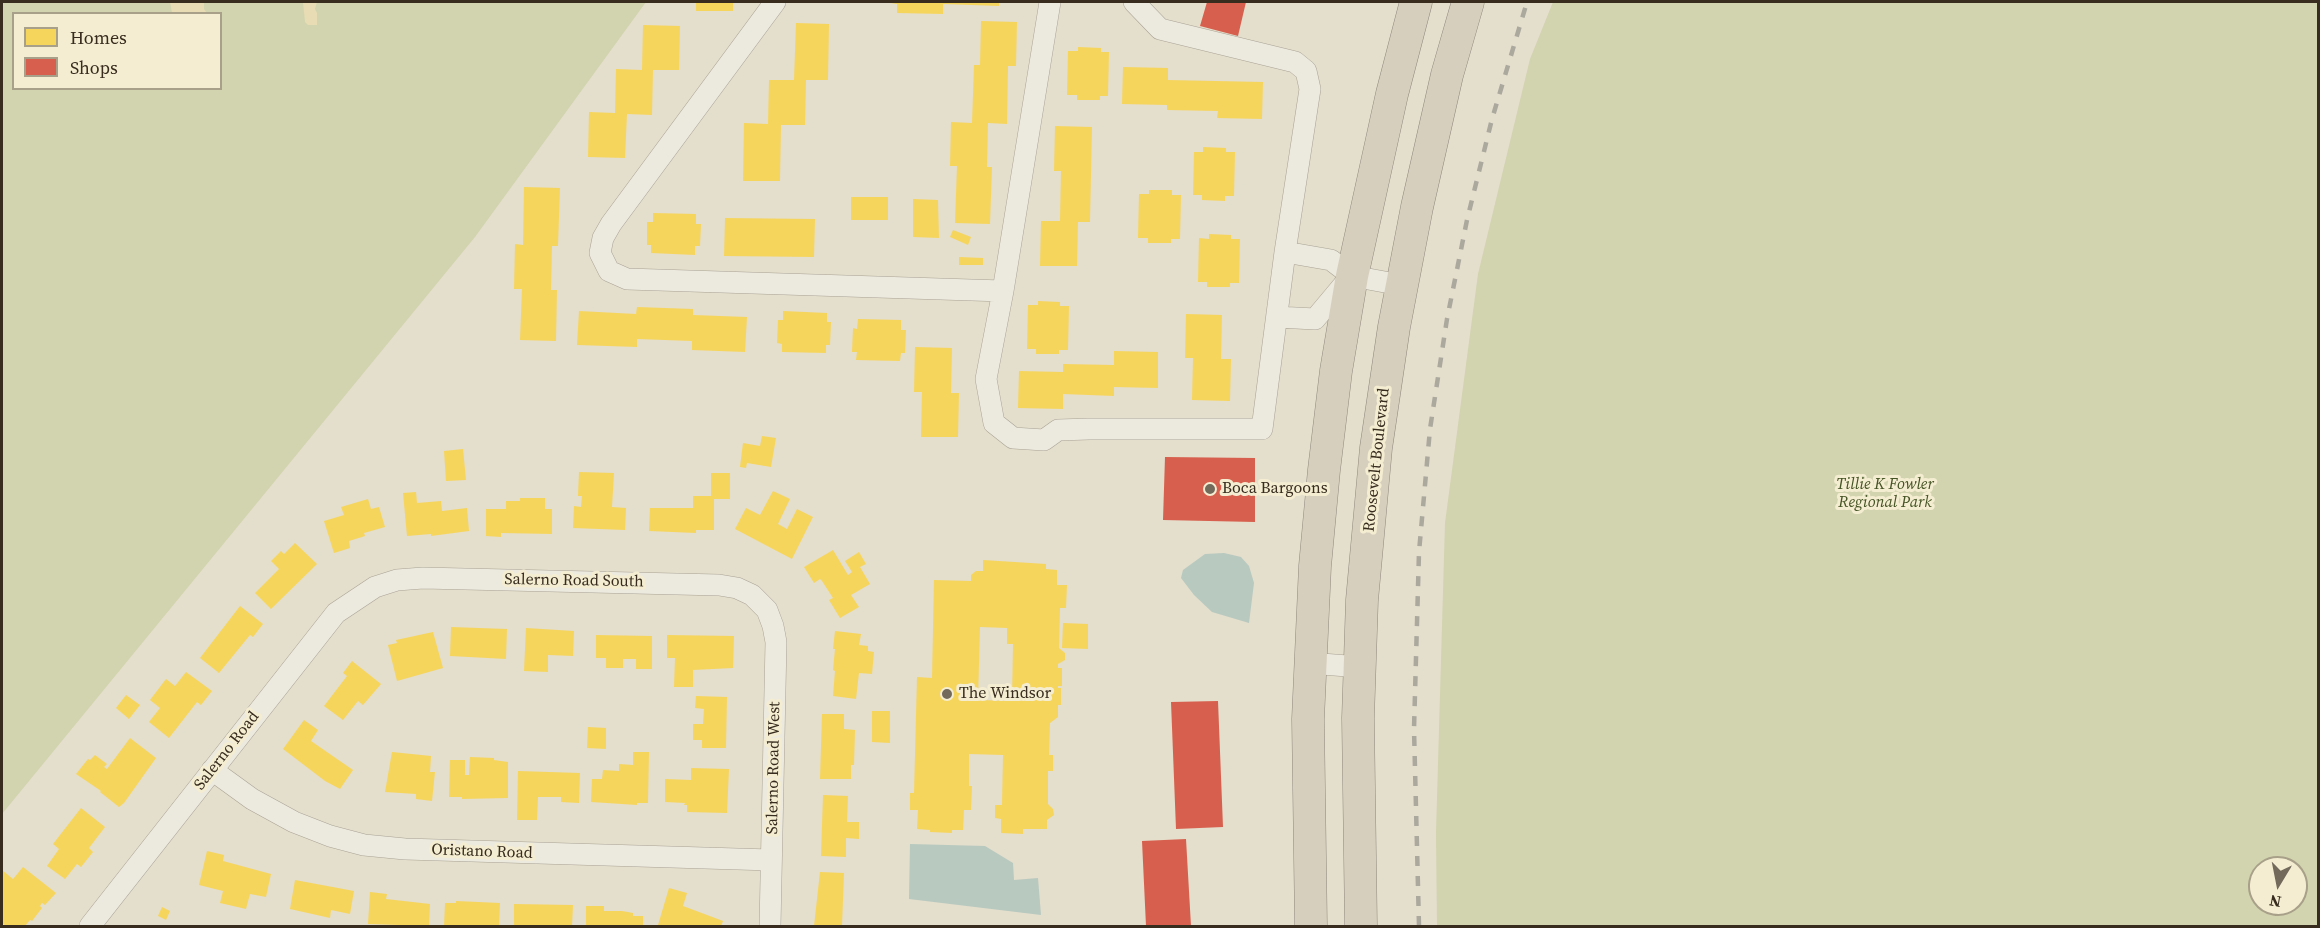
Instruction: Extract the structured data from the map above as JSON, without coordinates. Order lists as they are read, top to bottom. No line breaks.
{"streets":{"highway":["Roosevelt Boulevard"],"street":["Salerno Road South","Salerno Road","Salerno Road West","Oristano Road"]},"crossings":[["Salerno Road South","Salerno Road"],["Salerno Road South","Salerno Road West"],["Salerno Road","Oristano Road"],["Salerno Road West","Oristano Road"]],"parks":["Tillie K Fowler Regional Park"],"places":["Boca Bargoons","The Windsor"],"legend":["Homes","Shops"],"north":"bottom"}
